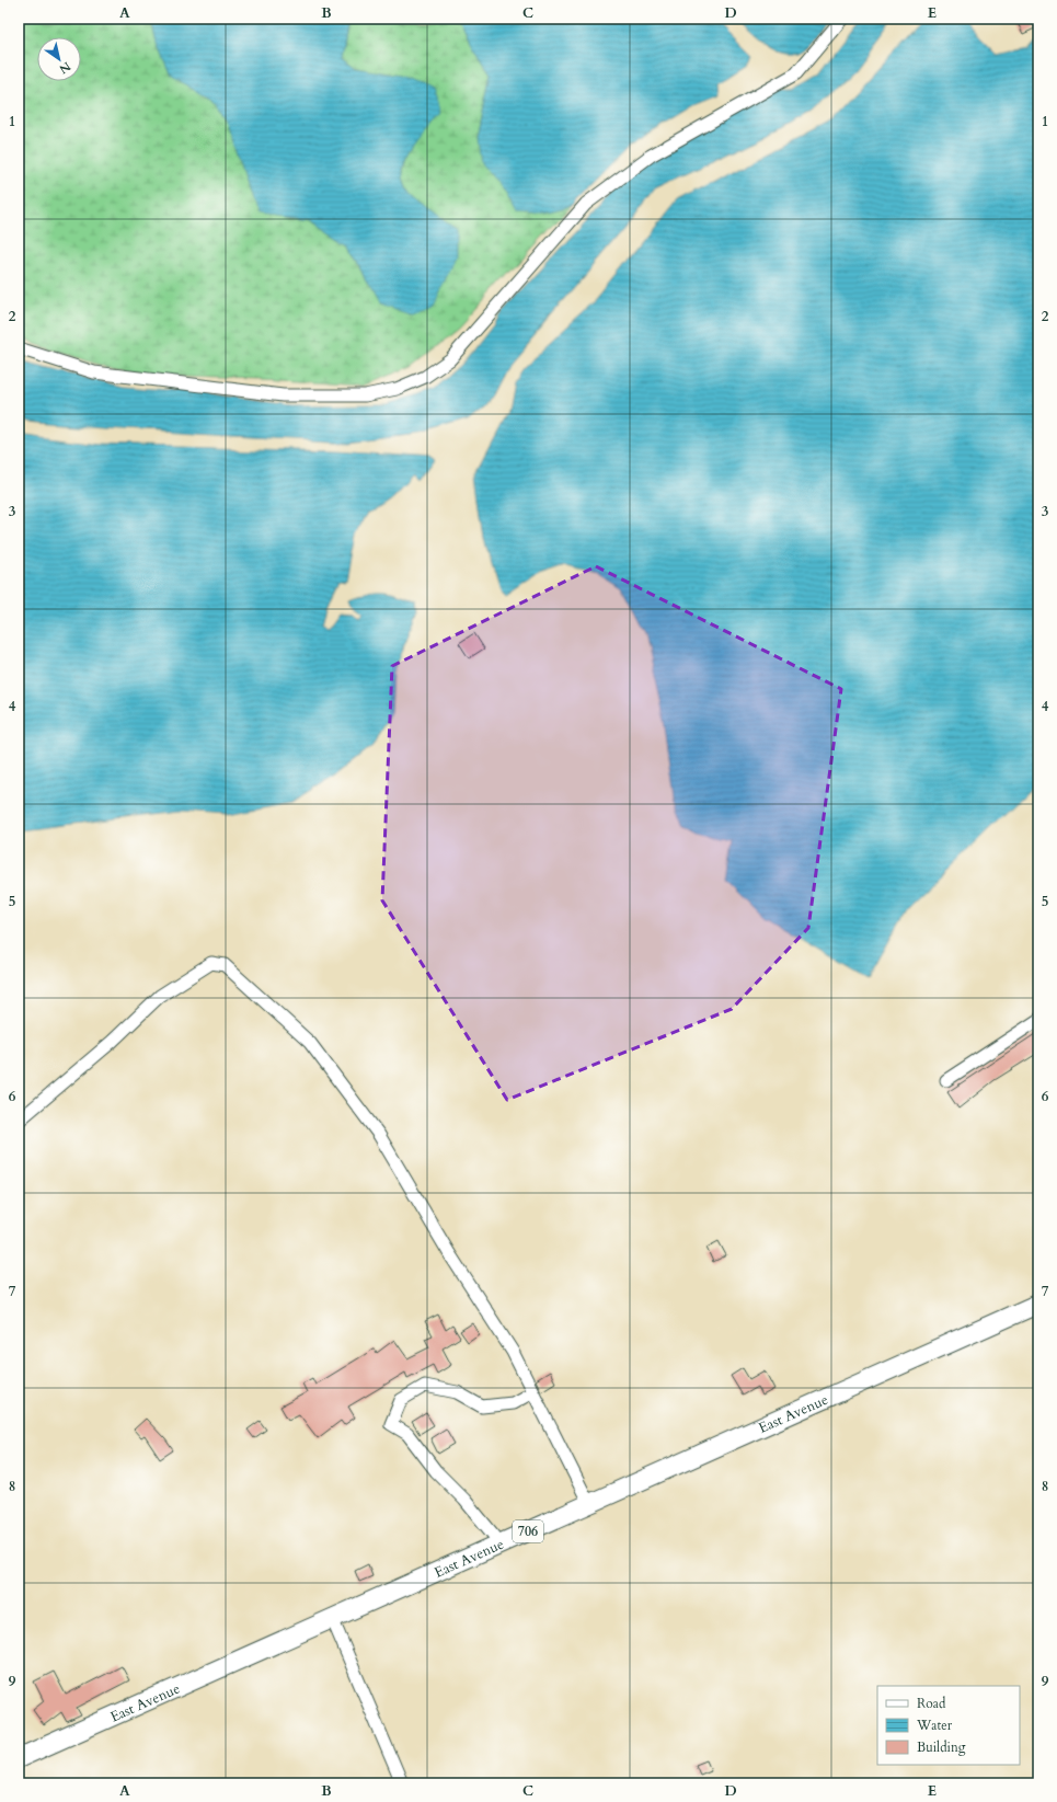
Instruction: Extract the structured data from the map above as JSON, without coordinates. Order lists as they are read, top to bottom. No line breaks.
{"streets":{"main road":["East Avenue","706"]},"legend":["Road","Water","Building"],"north":"bottom right","grid":{"columns":["A","B","C","D","E"],"rows":["1","2","3","4","5","6","7","8","9"]}}
